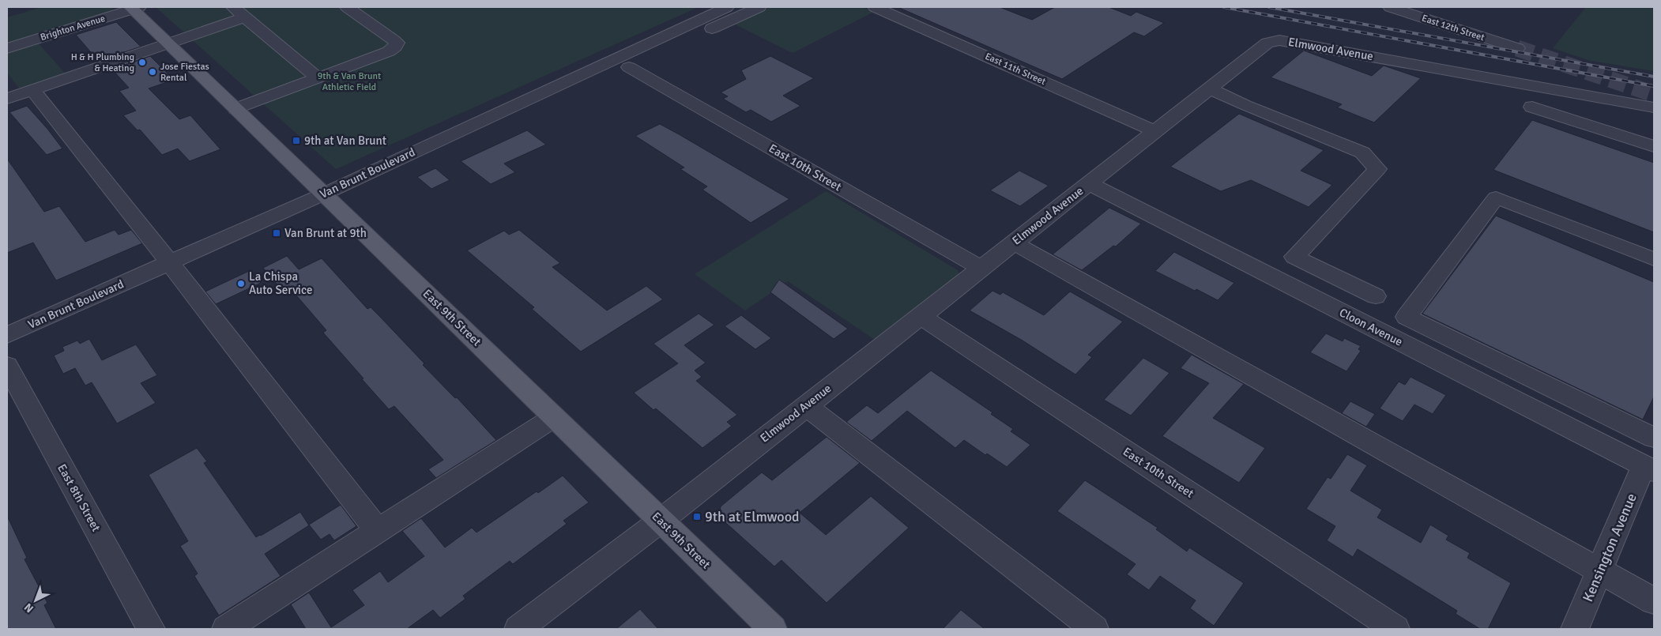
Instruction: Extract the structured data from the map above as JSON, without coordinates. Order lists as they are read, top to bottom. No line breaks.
{"streets":{"main road":["East 9th Street"],"street":["Brighton Avenue","East 12th Street","Elmwood Avenue","East 11th Street","East 10th Street","Van Brunt Boulevard","Cloon Avenue","East 8th Street","Kensington Avenue"]},"crossings":[["Brighton Avenue","East 9th Street"],["Elmwood Avenue","East 11th Street"],["Elmwood Avenue","East 10th Street"],["Elmwood Avenue","East 9th Street"],["Elmwood Avenue","Cloon Avenue"],["Van Brunt Boulevard","East 9th Street"],["Cloon Avenue","Kensington Avenue"]],"parks":["9th & Van Brunt Athletic Field"],"places":{"other":["H & H Plumbing & Heating","Jose Fiestas Rental","La Chispa Auto Service"],"transit":["9th at Van Brunt","Van Brunt at 9th","9th at Elmwood"]},"north":"bottom left"}
